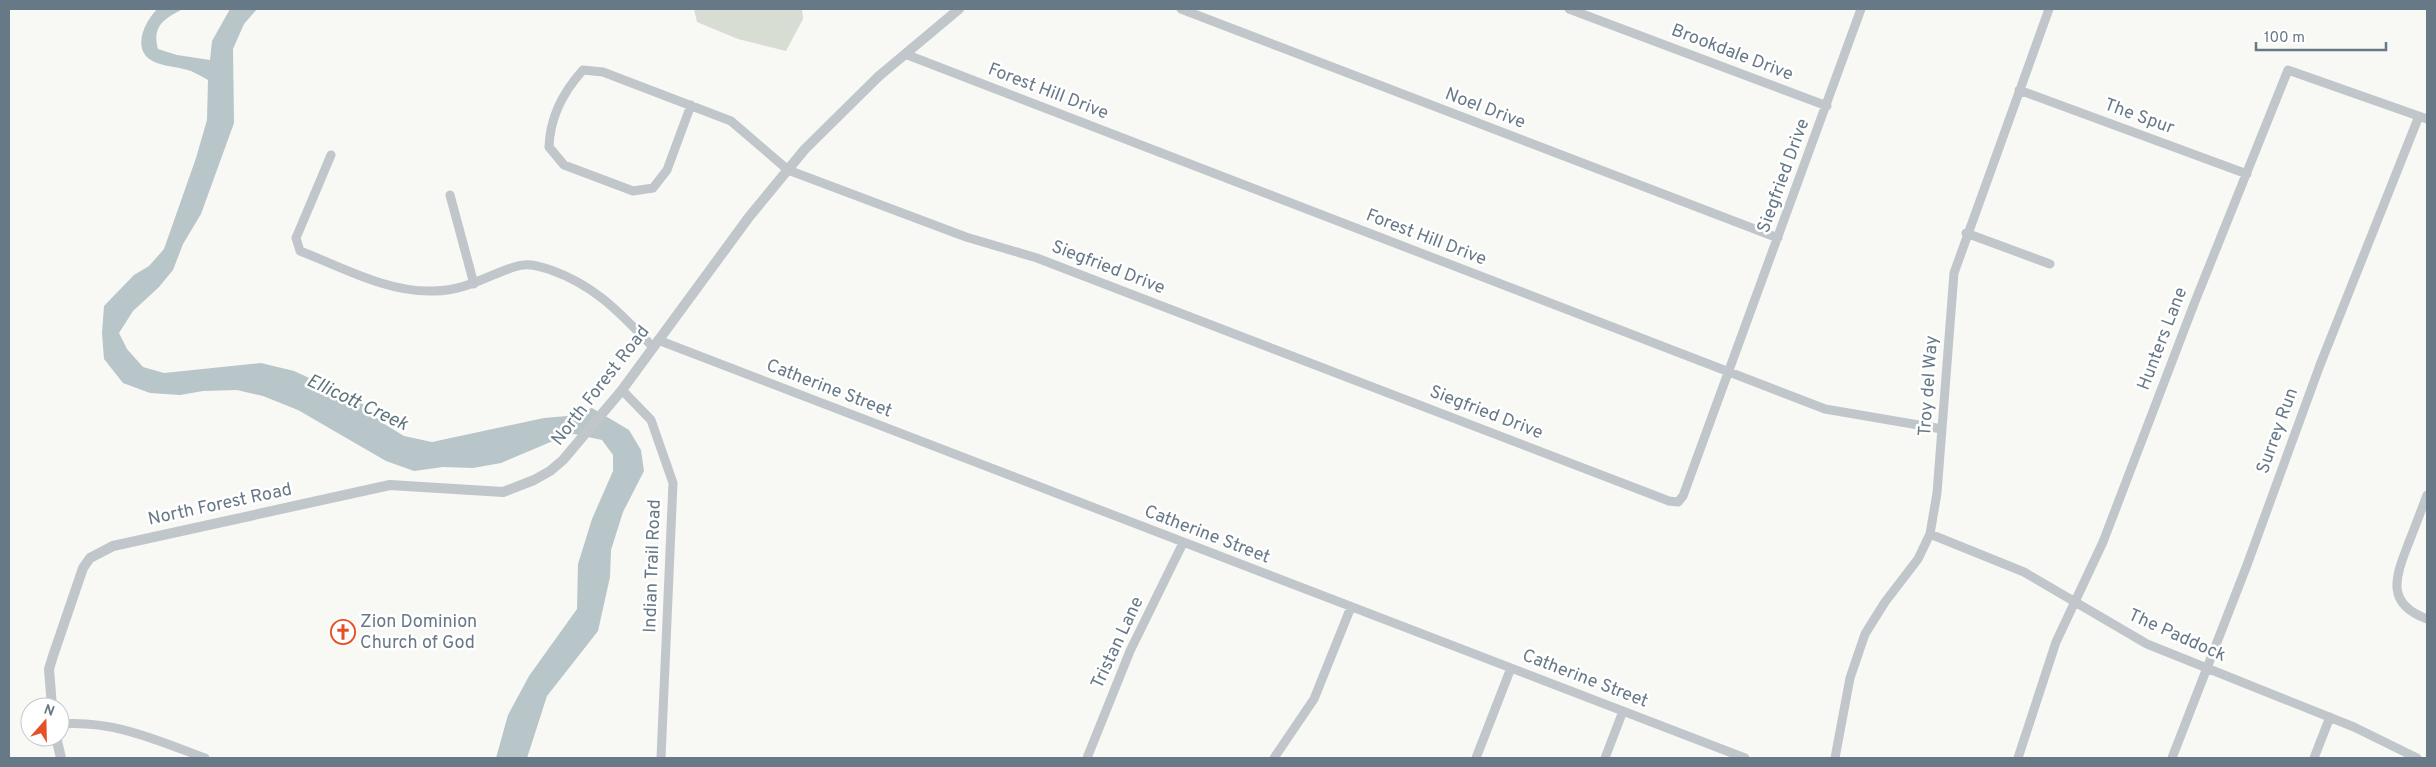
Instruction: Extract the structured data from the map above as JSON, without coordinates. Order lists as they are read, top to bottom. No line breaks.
{"streets":{"street":["Brookdale Drive","Forest Hill Drive","Noel Drive","The Spur","Siegfried Drive","Hunters Lane","North Forest Road","Troy del Way","Catherine Street","Surrey Run","Indian Trail Road","The Paddock","Tristan Lane"]},"crossings":[["Brookdale Drive","Siegfried Drive"],["Forest Hill Drive","Siegfried Drive"],["Forest Hill Drive","North Forest Road"],["Forest Hill Drive","Troy del Way"],["Noel Drive","Siegfried Drive"],["The Spur","Hunters Lane"],["The Spur","Troy del Way"],["Siegfried Drive","North Forest Road"],["Hunters Lane","Surrey Run"],["Hunters Lane","The Paddock"],["North Forest Road","Catherine Street"],["North Forest Road","Indian Trail Road"],["Troy del Way","The Paddock"],["Catherine Street","Tristan Lane"],["Surrey Run","The Paddock"]],"water":["Ellicott Creek"],"places":{"church":["Zion Dominion Church of God"]},"scale_bar":"100 m","north":"top"}
